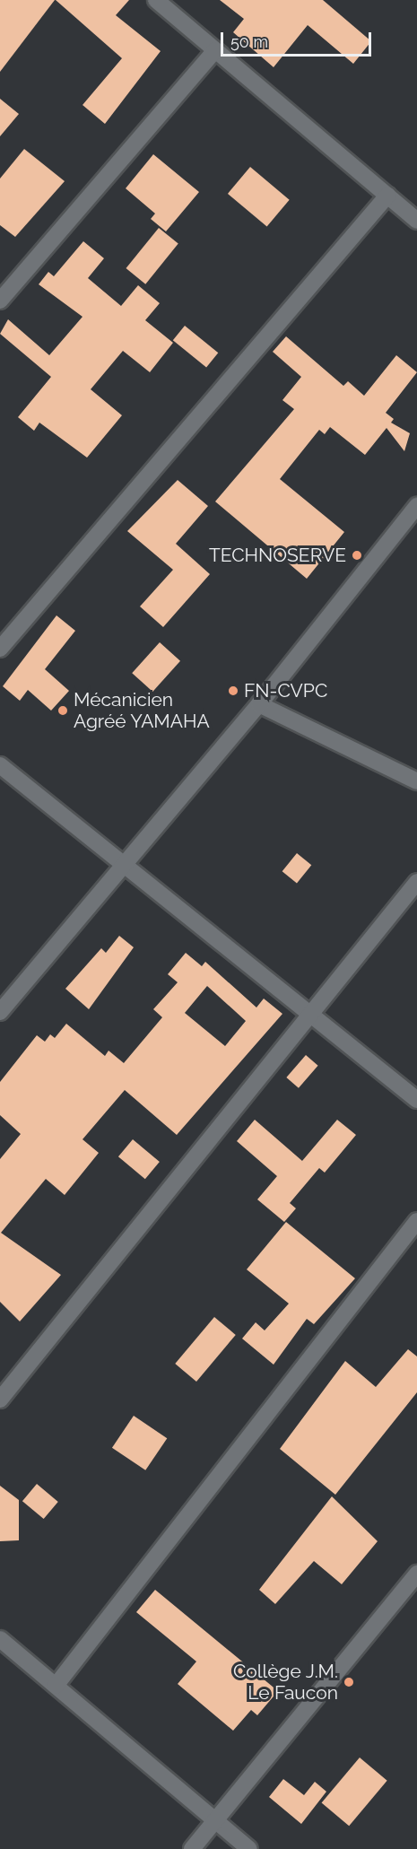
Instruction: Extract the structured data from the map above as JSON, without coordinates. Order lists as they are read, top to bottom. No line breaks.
{"places":["TECHNOSERVE","FN-CVPC","Mécanicien Agréé YAMAHA","Collège J.M. Le Faucon"],"scale_bar":"50 m"}
